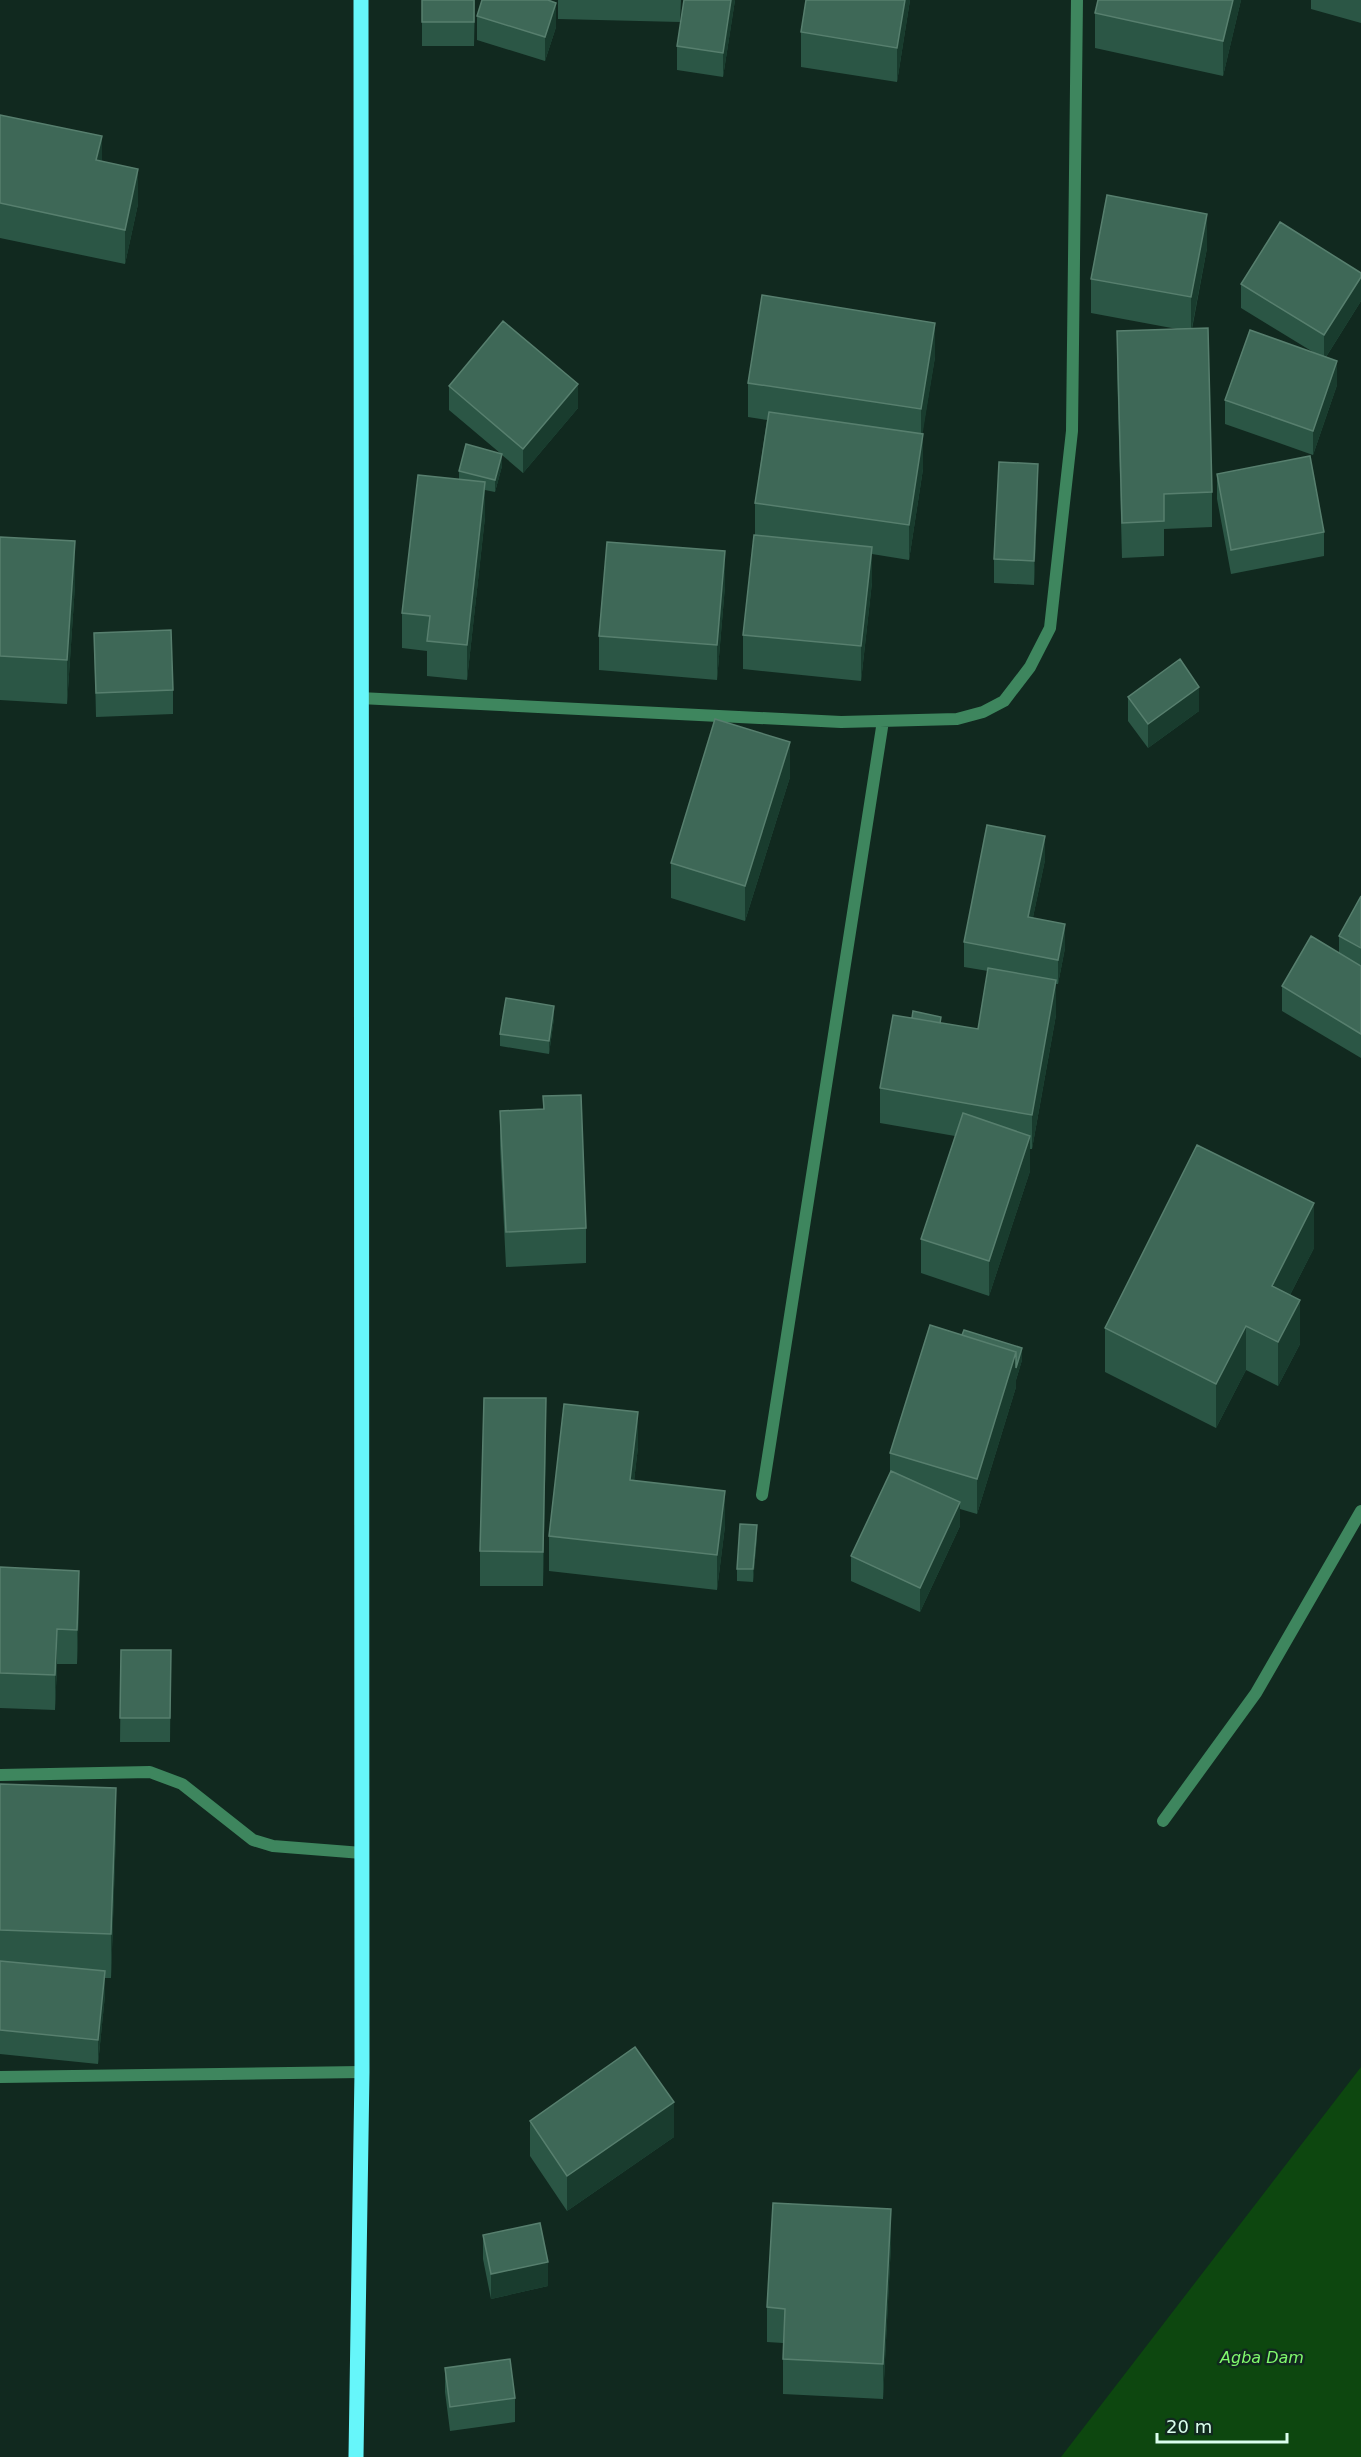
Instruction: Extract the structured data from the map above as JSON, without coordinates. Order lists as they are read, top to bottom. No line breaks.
{"water":["Agba Dam"],"scale_bar":"20 m"}
